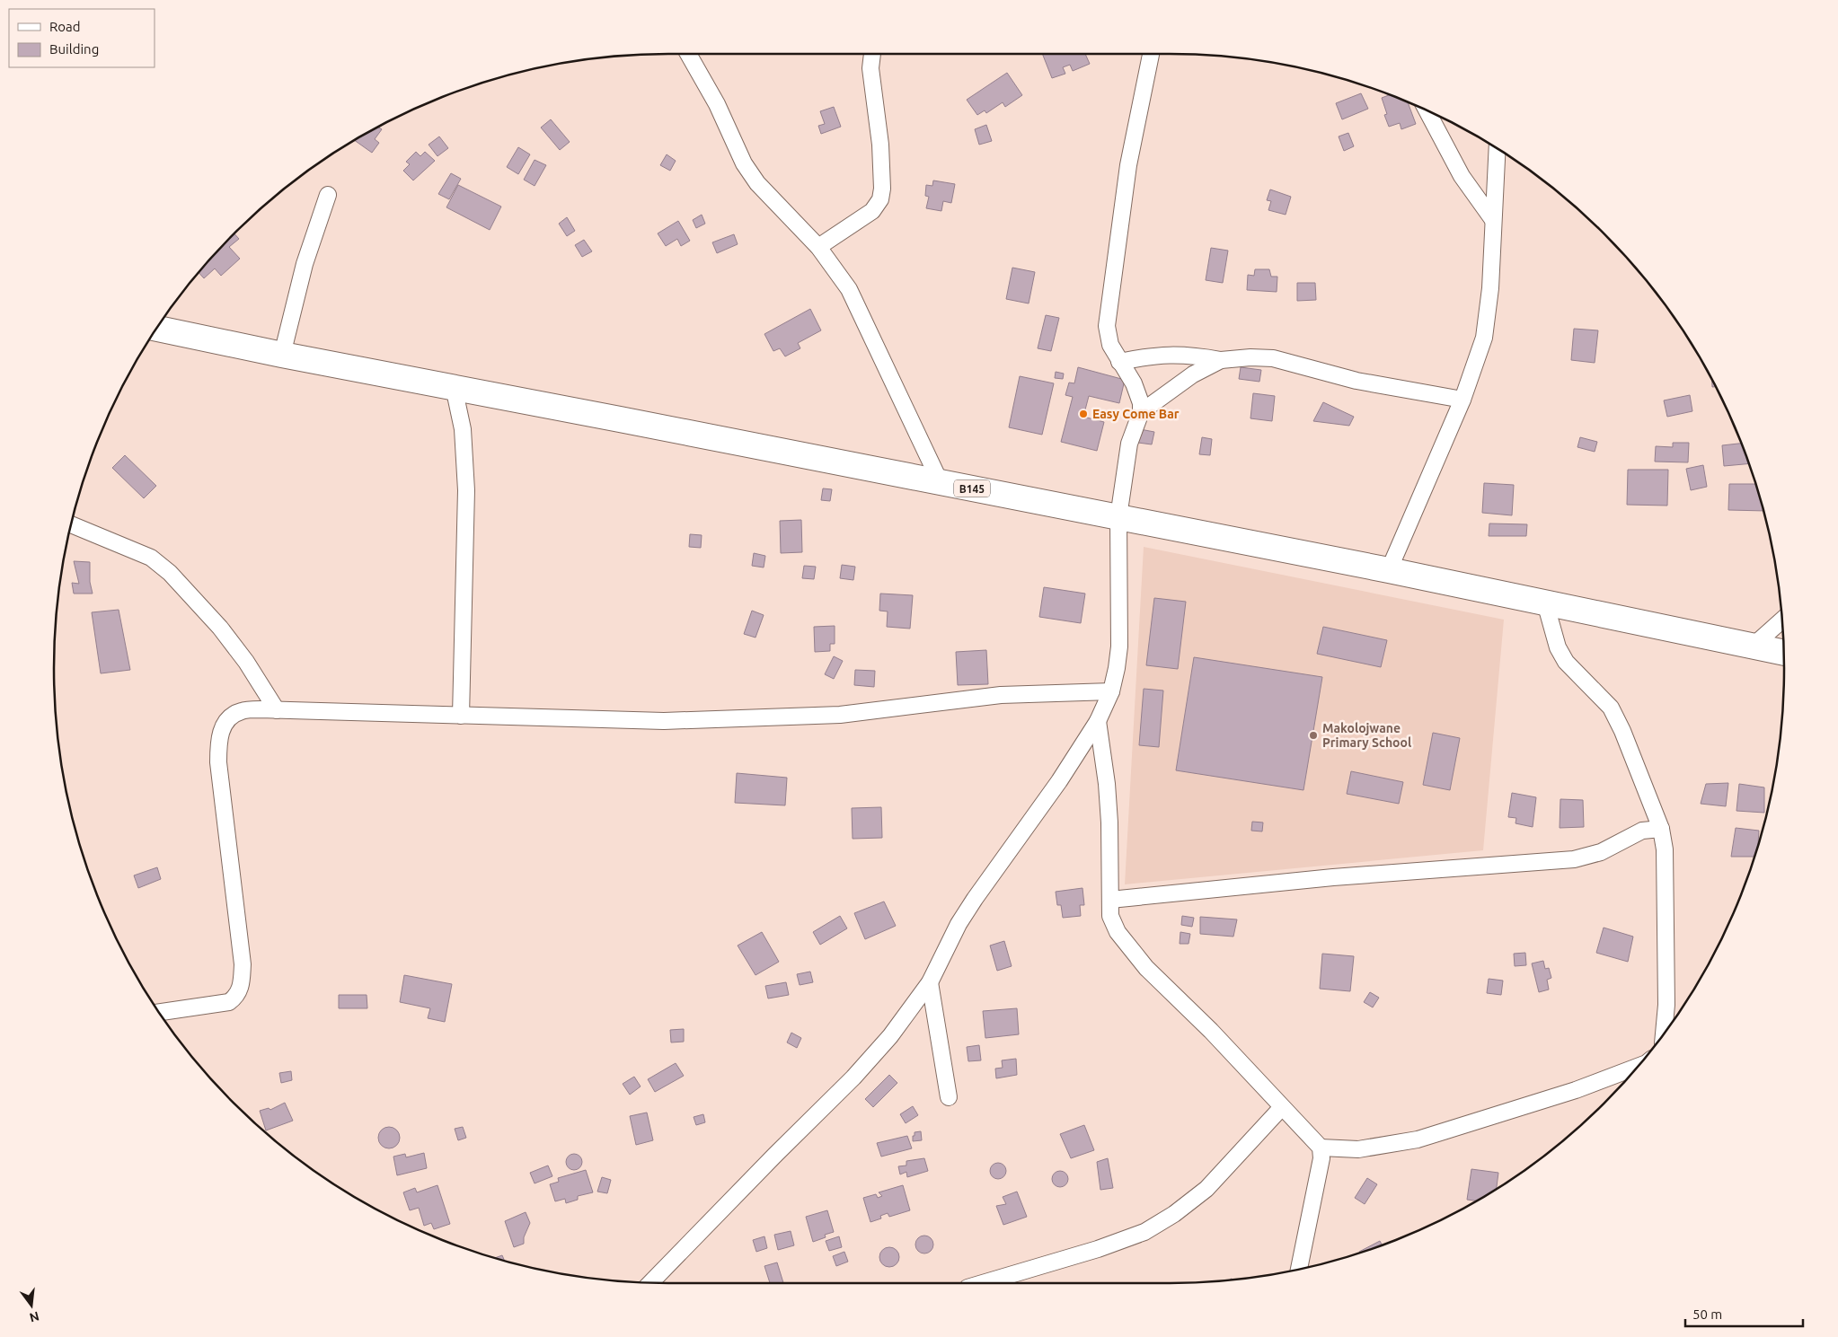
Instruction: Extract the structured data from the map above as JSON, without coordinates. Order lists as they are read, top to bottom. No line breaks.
{"streets":{"main road":["B145"]},"places":["Easy Come Bar","Makolojwane Primary School"],"legend":["Road","Building"],"scale_bar":"50 m","north":"bottom"}
